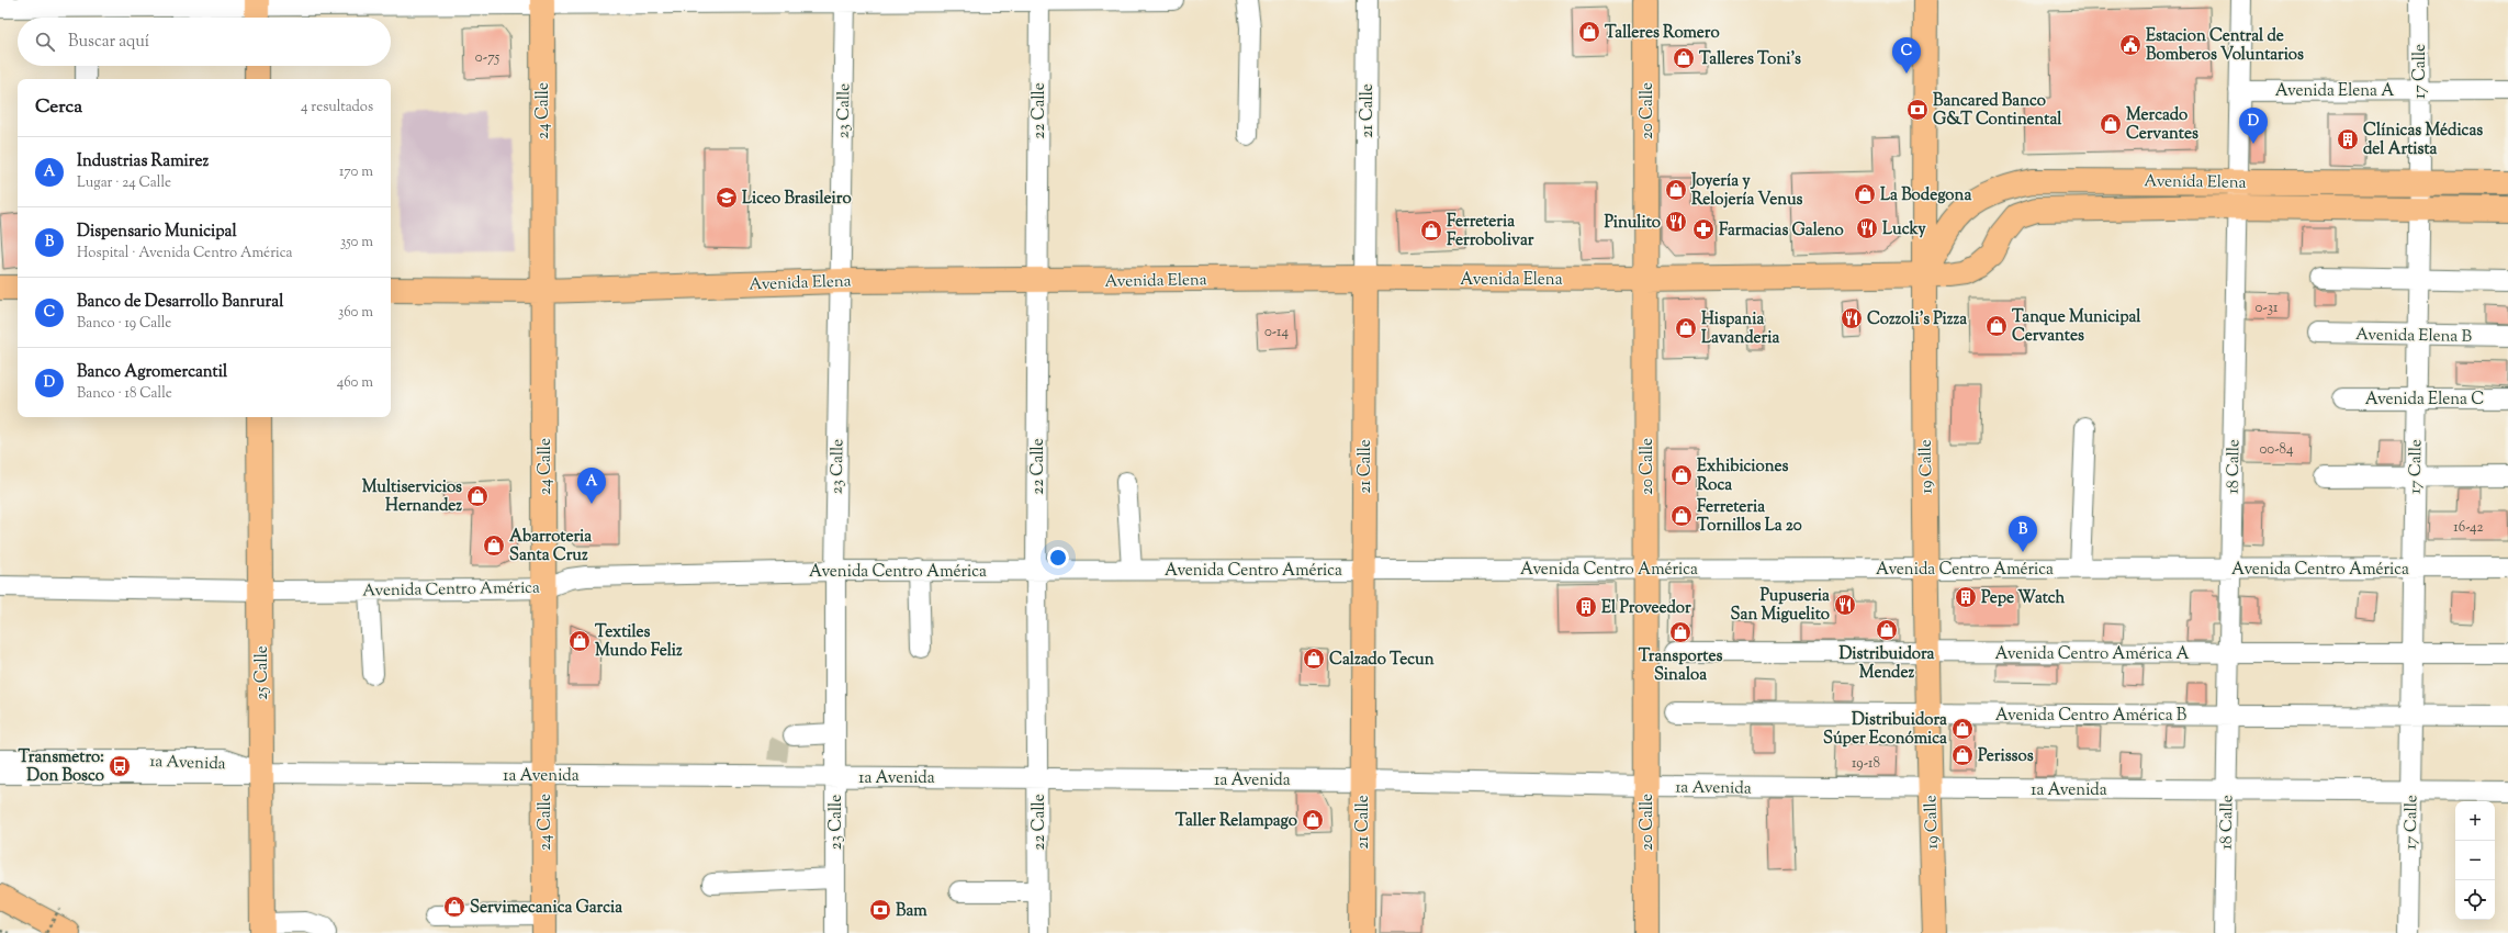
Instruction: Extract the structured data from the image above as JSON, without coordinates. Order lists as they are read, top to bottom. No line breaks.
{"streets":{"main road":["24 Calle","21 Calle","20 Calle","Avenida Elena","19 Calle","25 Calle"],"street":["17 Calle","Avenida Elena A","23 Calle","22 Calle","Avenida Elena B","Avenida Elena C","18 Calle","Avenida Centro América","Avenida Centro América A","Avenida Centro América B","1a Avenida"]},"crossings":[["17 Calle","Avenida Elena A"],["17 Calle","Avenida Elena"],["17 Calle","Avenida Elena B"],["17 Calle","Avenida Elena C"],["17 Calle","Avenida Centro América"],["17 Calle","Avenida Centro América A"],["17 Calle","Avenida Centro América B"],["17 Calle","1a Avenida"],["Avenida Elena A","18 Calle"],["24 Calle","Avenida Elena"],["24 Calle","Avenida Centro América"],["24 Calle","1a Avenida"],["23 Calle","Avenida Elena"],["23 Calle","Avenida Centro América"],["23 Calle","1a Avenida"],["22 Calle","Avenida Elena"],["22 Calle","Avenida Centro América"],["22 Calle","1a Avenida"],["21 Calle","Avenida Elena"],["21 Calle","Avenida Centro América"],["21 Calle","1a Avenida"],["20 Calle","Avenida Elena"],["20 Calle","Avenida Centro América"],["20 Calle","1a Avenida"],["Avenida Elena","19 Calle"],["Avenida Elena","18 Calle"],["19 Calle","Avenida Centro América"],["19 Calle","Avenida Centro América A"],["19 Calle","Avenida Centro América B"],["19 Calle","1a Avenida"],["18 Calle","Avenida Centro América"],["18 Calle","Avenida Centro América A"],["18 Calle","Avenida Centro América B"],["18 Calle","1a Avenida"],["Avenida Centro América","25 Calle"],["25 Calle","1a Avenida"]],"places":{"shop":["Talleres Romero","Talleres Toni's","Mercado Cervantes","Joyería y Relojería Venus","La Bodegona","Ferreteria Ferrobolivar","Tanque Municipal Cervantes","Hispania Lavanderia","Exhibiciones Roca","Multiservicios Hernandez","Ferreteria Tornillos La 20","Abarroteria Santa Cruz","Distribuidora Mendez","Transportes Sinaloa","Textiles Mundo Feliz","Calzado Tecun","Distribuidora Súper Económica","Perissos","Taller Relampago","Servimecanica Garcia"],"public building":["Estacion Central de Bomberos Voluntarios"],"bank":["Bancared Banco G&T Continental","Bam"],"building":["Clínicas Médicas del Artista","Pepe Watch","El Proveedor"],"school or university":["Liceo Brasileiro"],"restaurant":["Pinulito","Lucky","Cozzoli's Pizza","Pupuseria San Miguelito"],"pharmacy":["Farmacias Galeno"],"bus stop":["Transmetro: Don Bosco"]},"house_numbers":["0-75","0-31","0-14","00-84","16-42","19-18"],"page":{"search":"Buscar aquí","pins":["C","D","A","B"],"heading":["Cerca","4 resultados"],"list":[{"mark":"A","name":"Industrias Ramirez","note":"Lugar · 24 Calle","value":"170 m"},{"mark":"B","name":"Dispensario Municipal","note":"Hospital · Avenida Centro América","value":"350 m"},{"mark":"C","name":"Banco de Desarrollo Banrural","note":"Banco · 19 Calle","value":"360 m"},{"mark":"D","name":"Banco Agromercantil","note":"Banco · 18 Calle","value":"460 m"}],"map_buttons":["+","−"]}}
